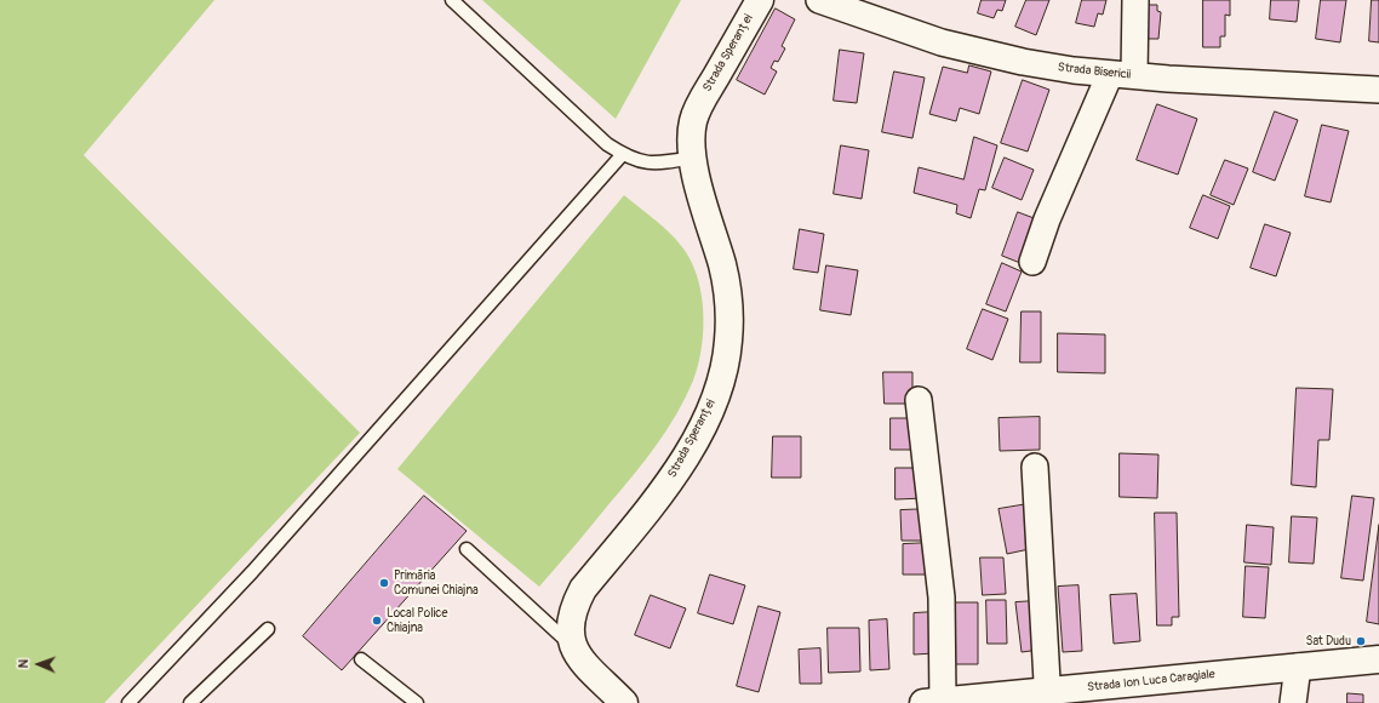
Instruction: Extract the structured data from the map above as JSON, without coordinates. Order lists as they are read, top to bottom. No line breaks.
{"streets":{"street":["Strada Speranței","Strada Bisericii","Strada Ion Luca Caragiale"]},"places":["Primăria Comunei Chiajna","Local Police Chiajna","Sat Dudu"],"north":"left"}
